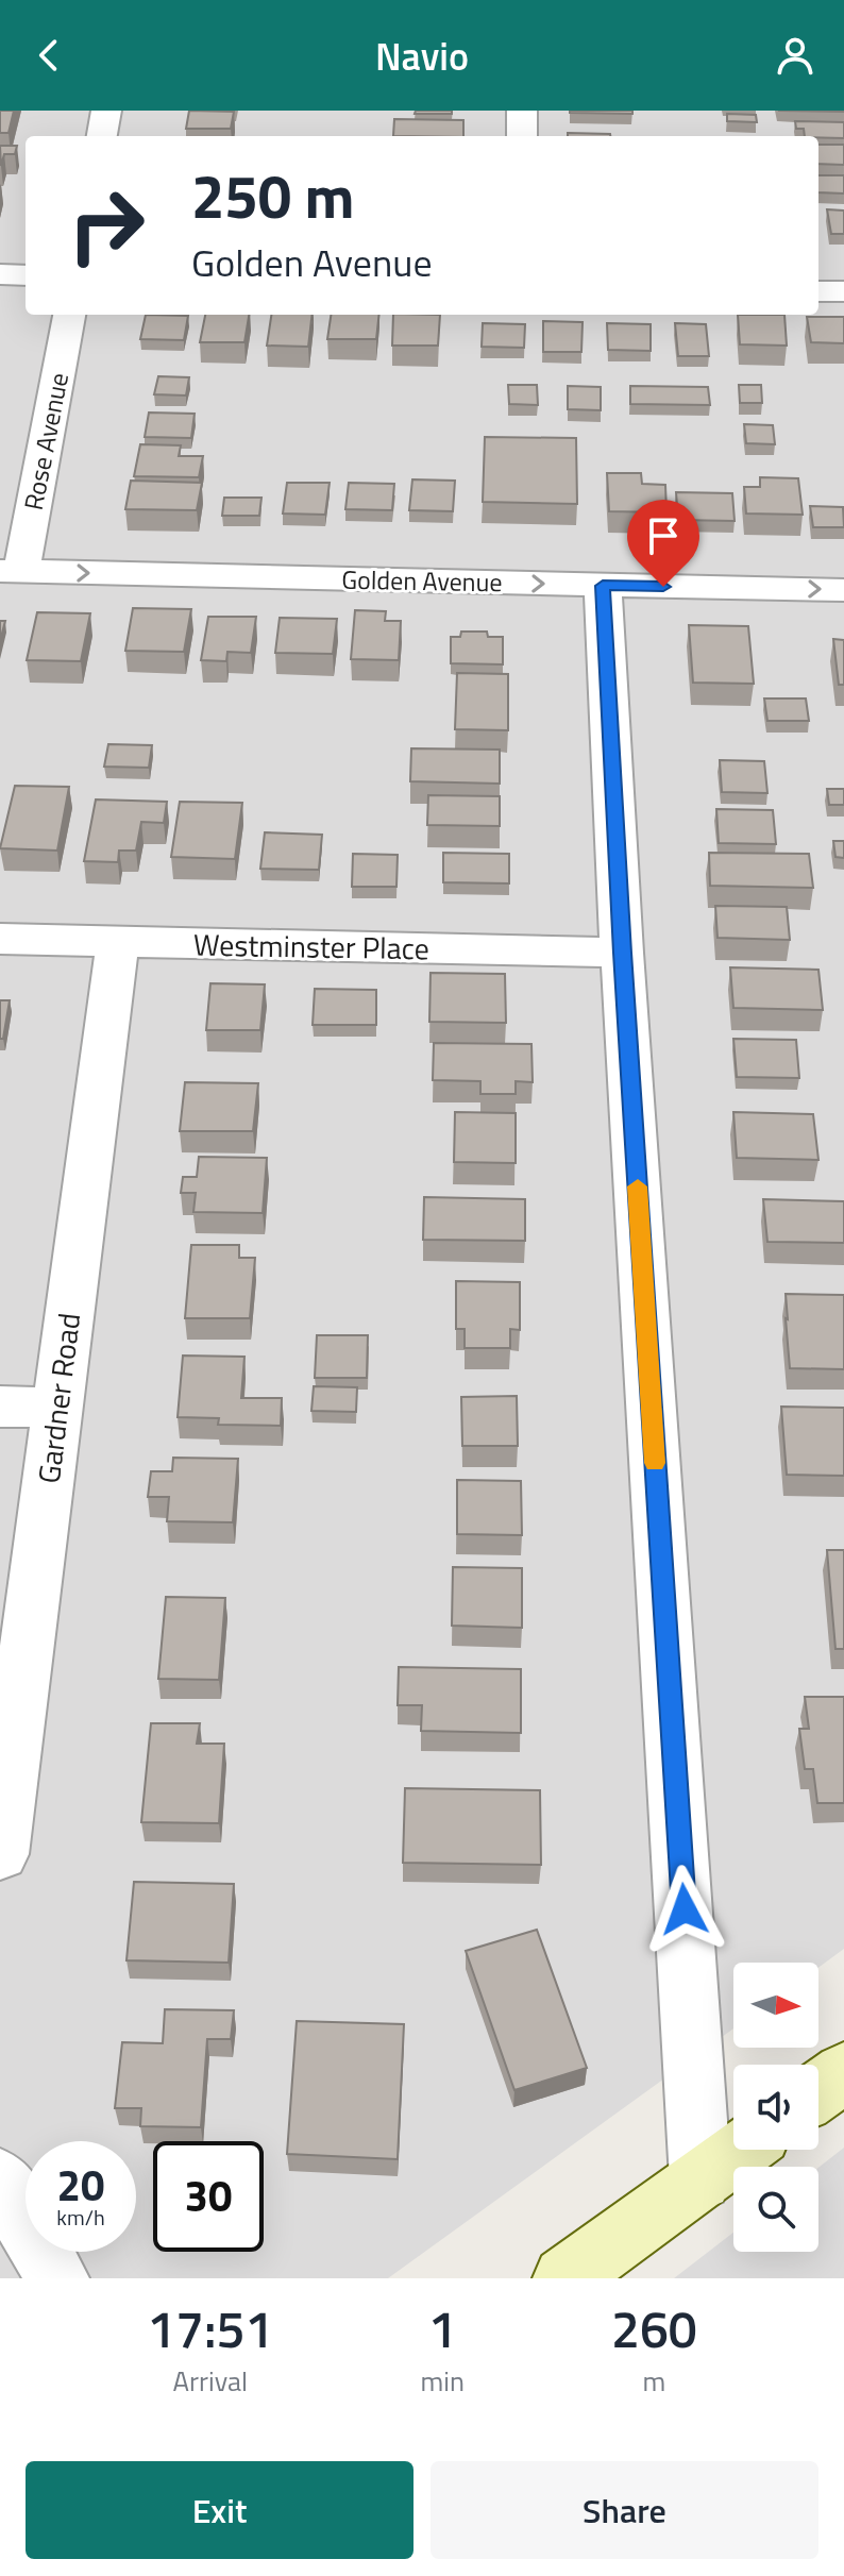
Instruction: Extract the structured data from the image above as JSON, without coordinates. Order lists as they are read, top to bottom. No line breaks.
{"streets":{"street":["Rose Avenue","Golden Avenue","Westminster Place","Gardner Road"]},"crossings":[["Rose Avenue","Golden Avenue"],["Westminster Place","Gardner Road"]],"one_way":["Golden Avenue"],"north":"right","page":{"header":"Navio","turn":["250 m","Golden Avenue"],"speed":"20 km/h","limit":"30","eta":["17:51","Arrival","1","min","260","m"],"buttons":["Exit","Share"]}}
